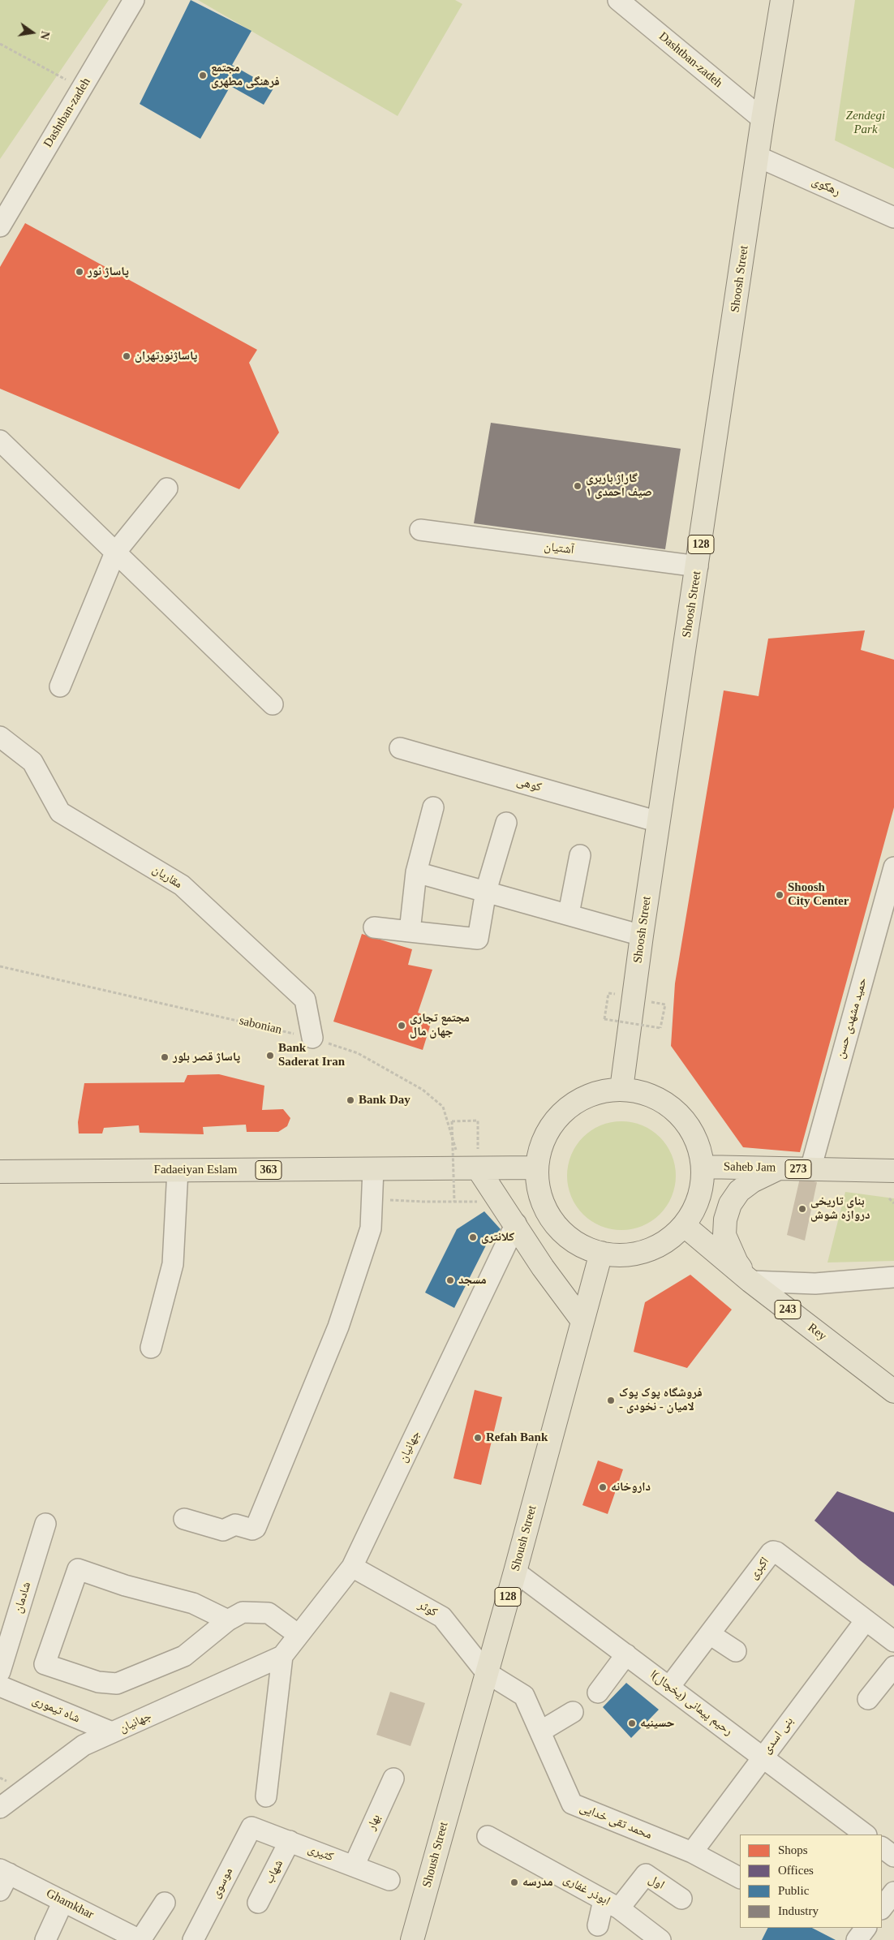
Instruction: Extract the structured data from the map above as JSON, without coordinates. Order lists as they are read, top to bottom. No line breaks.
{"streets":{"main road":["Shoosh Street","128","Saheb Jam","273","Fadaeiyan Eslam","363","243","Rey","Shoush Street"],"street":["Dashtban-zadeh","رهکوی","آشتیان","کوهی","مقاریان","حمید مشهدی حسن","جهانیان","اکبری","شادمان","کوثر","رحیم پیمانی (یخچال)ا","شاه تیموری","بنی اسدی","محمد تقی خدایی","بهار","کثیری","شهاب","اول","موسوی","ابوذر غفاری","Ghamkhar"],"path":["sabonian"]},"crossings":[["Dashtban-zadeh","Shoosh Street"],["رهکوی","Shoosh Street"],["Shoosh Street","آشتیان"],["Shoosh Street","کوهی"],["مقاریان","sabonian"],["حمید مشهدی حسن","Saheb Jam"],["sabonian","Fadaeiyan Eslam"],["جهانیان","کوثر"],["جهانیان","شاه تیموری"],["Shoush Street","کوثر"],["Shoush Street","رحیم پیمانی (یخچال)ا"],["Shoush Street","محمد تقی خدایی"],["اکبری","رحیم پیمانی (یخچال)ا"],["اکبری","بنی اسدی"],["کوثر","محمد تقی خدایی"],["رحیم پیمانی (یخچال)ا","بنی اسدی"],["بنی اسدی","محمد تقی خدایی"],["بهار","کثیری"],["کثیری","شهاب"],["کثیری","موسوی"],["اول","ابوذر غفاری"]],"parks":["Zendegi Park"],"places":["مجتمع فرهنگی مطهری","پاساژ نور","پاساژنورتهران","گاراژ باربری صیف احمدی ۱","Shoosh City Center","مجتمع تجاری جهان مال","Bank Saderat Iran","پاساژ قصر بلور","Bank Day","بنای تاریخی دروازه شوش","کلانتری","مسجد","فروشگاه پوک پوک - لاميان - نخودی","Refah Bank","داروخانه","حسینیه","مدرسه"],"legend":["Shops","Offices","Public","Industry"],"north":"right"}
